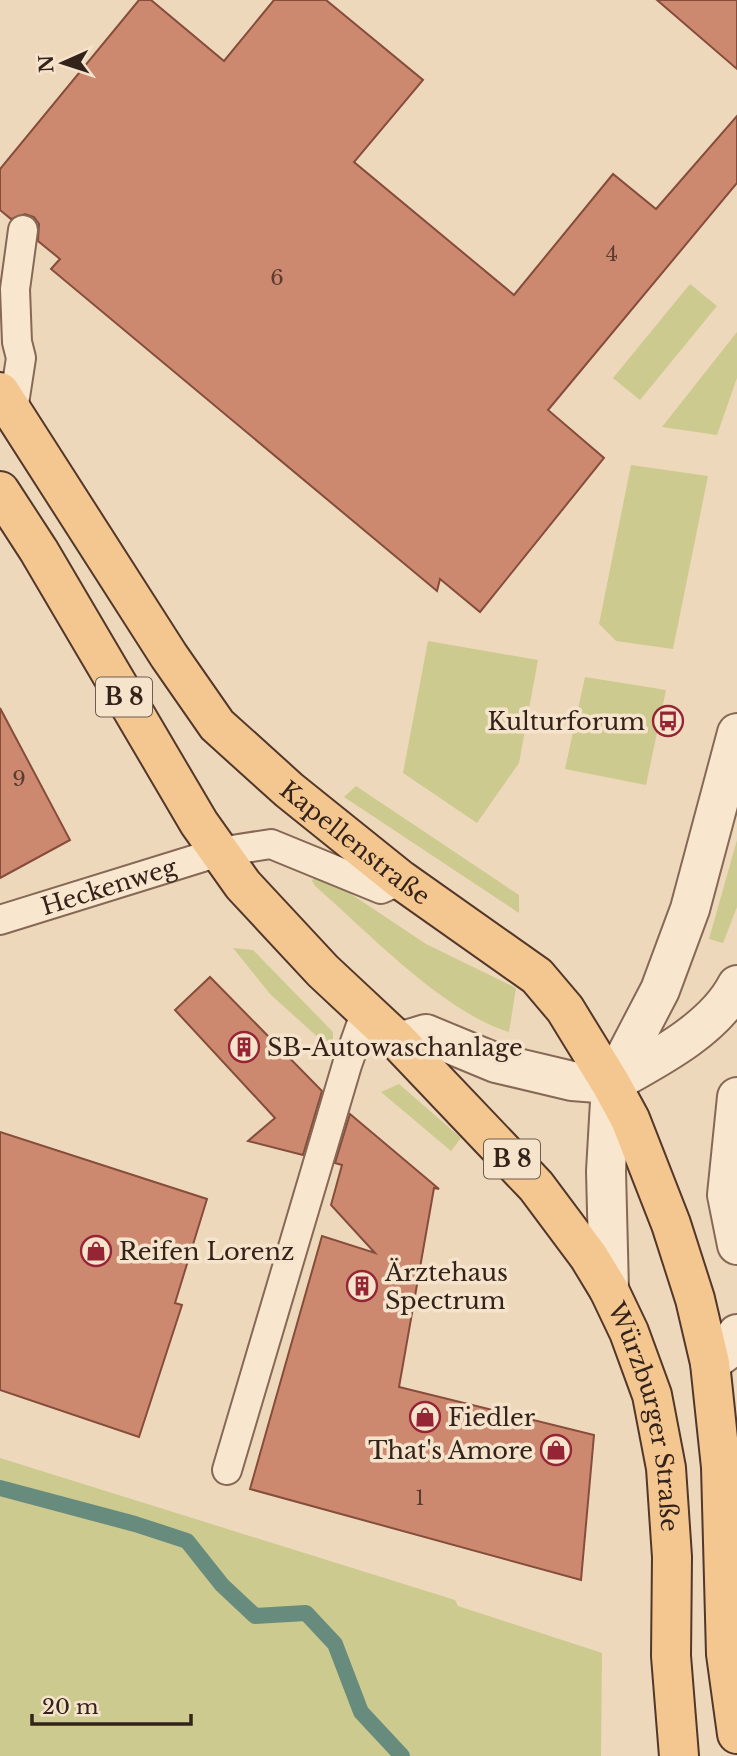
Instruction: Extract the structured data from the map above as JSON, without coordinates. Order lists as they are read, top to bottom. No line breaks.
{"streets":{"main road":["B 8","Kapellenstraße","Würzburger Straße"],"lane":["Heckenweg"]},"crossings":[["B 8","Kapellenstraße"],["B 8","Heckenweg"],["B 8","Würzburger Straße"],["Kapellenstraße","Heckenweg"],["Kapellenstraße","Würzburger Straße"]],"places":{"bus stop":["Kulturforum"],"building":["SB-Autowaschanlage","Ärztehaus Spectrum"],"shop":["Reifen Lorenz","Fiedler","That's Amore"]},"house_numbers":["4","6","9","1"],"scale_bar":"20 m","north":"left"}
